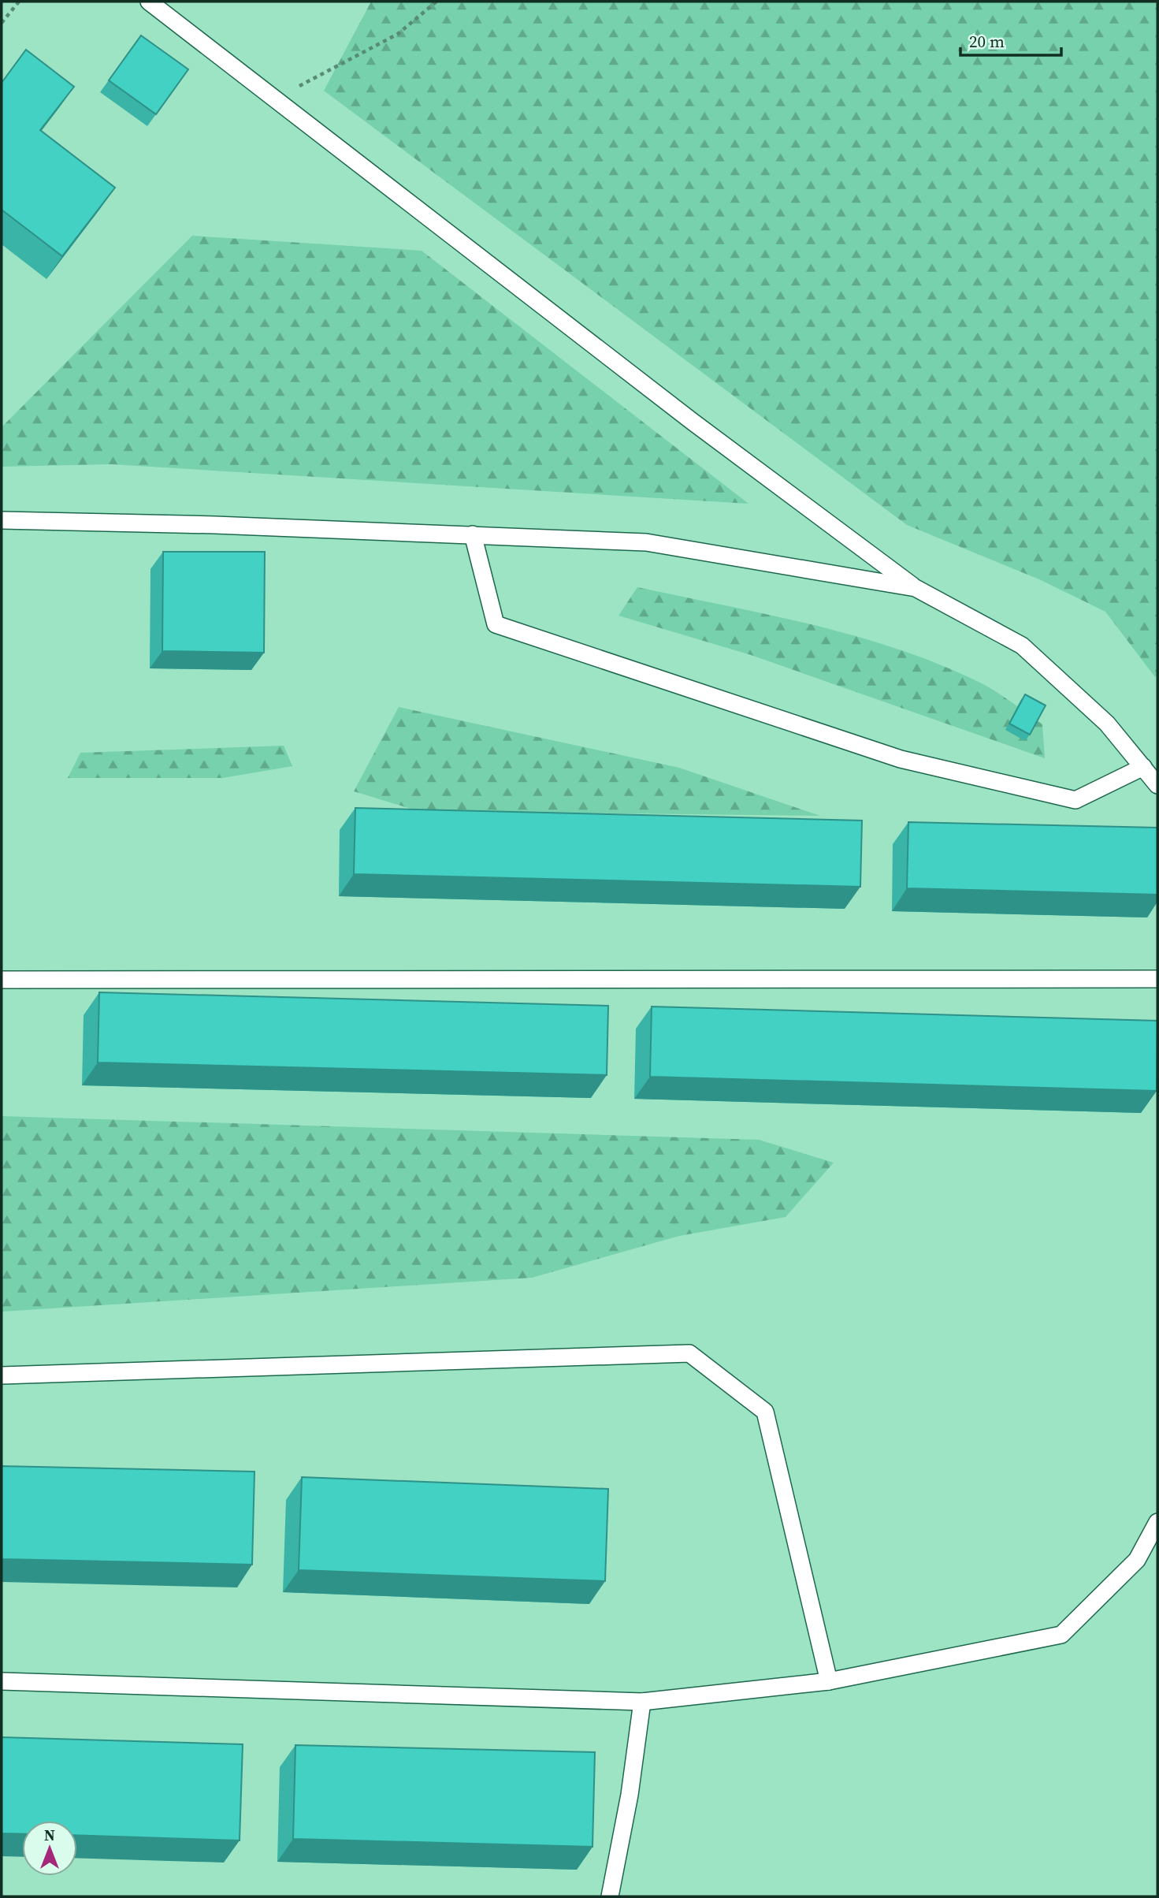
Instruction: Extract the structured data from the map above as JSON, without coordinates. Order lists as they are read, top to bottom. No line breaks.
{"scale_bar":"20 m","north":"top"}
